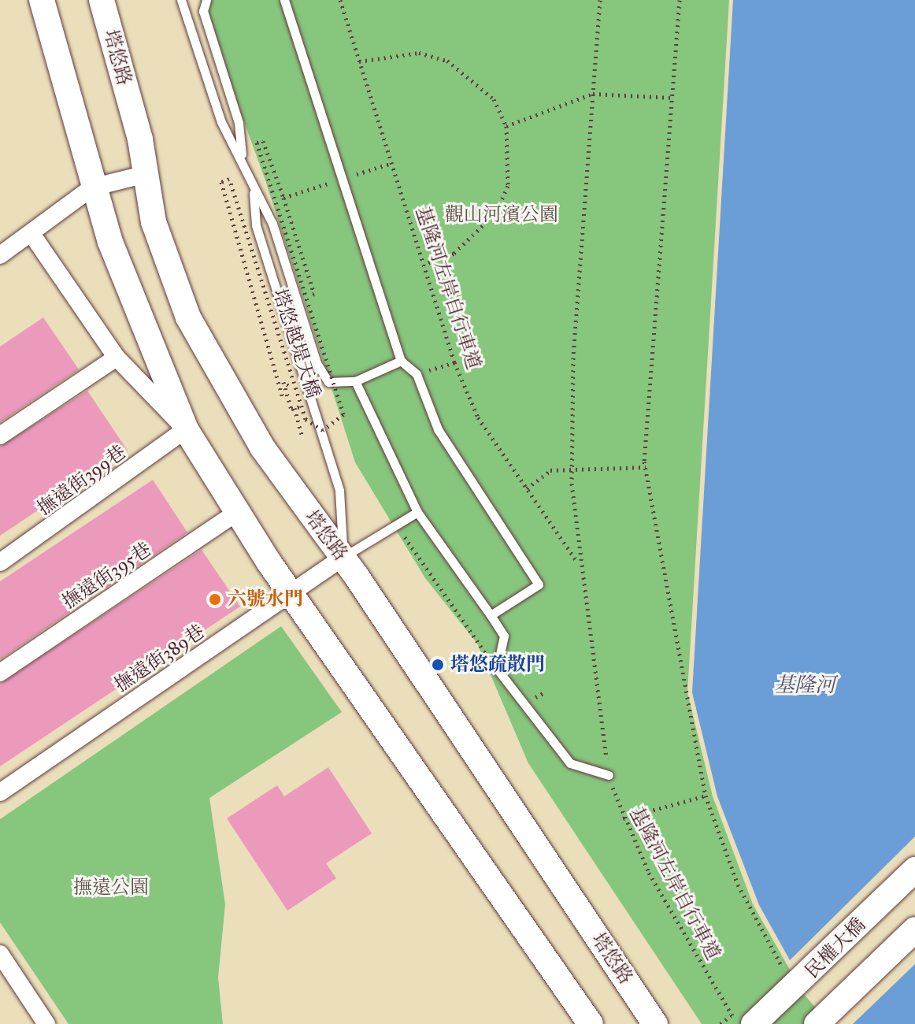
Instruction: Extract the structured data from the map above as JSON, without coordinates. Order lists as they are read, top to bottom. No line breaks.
{"streets":{"main road":["塔悠路","民權大橋"],"street":["撫遠街399巷","撫遠街395巷","撫遠街389巷"],"path":["基隆河左岸自行車道","塔悠越堤天橋"]},"crossings":[["塔悠路","撫遠街389巷"]],"water":["基隆河"],"parks":["觀山河濱公園","撫遠公園"],"places":["六號水門","塔悠疏散門"]}
